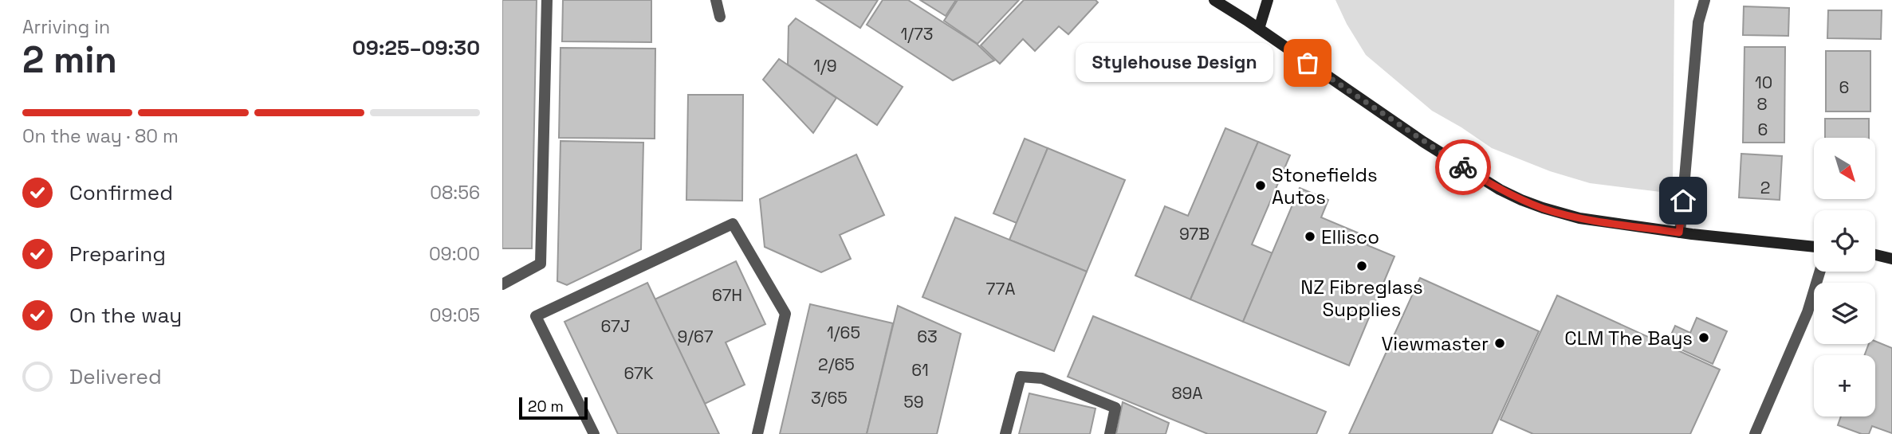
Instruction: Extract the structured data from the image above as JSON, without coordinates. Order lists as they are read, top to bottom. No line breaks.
{"places":["Stylehouse Design","Stonefields Autos","Ellisco","NZ Fibreglass Supplies","CLM The Bays","Viewmaster"],"house_numbers":["1/73","1/9","10","6","8","6","2","97B","77A","67H","67J","1/65","9/67","63","2/65","61","67K","89A","3/65","59"],"scale_bar":"20 m","north":"bottom right","page":{"heading":["2 min","Arriving in","09:25–09:30"],"bubble":"Stylehouse Design","bar":"On the way · 80 m","map_buttons":"+","list":[["Confirmed","08:56"],["Preparing","09:00"],["On the way","09:05"],"Delivered"],"scale":"20 m"}}
